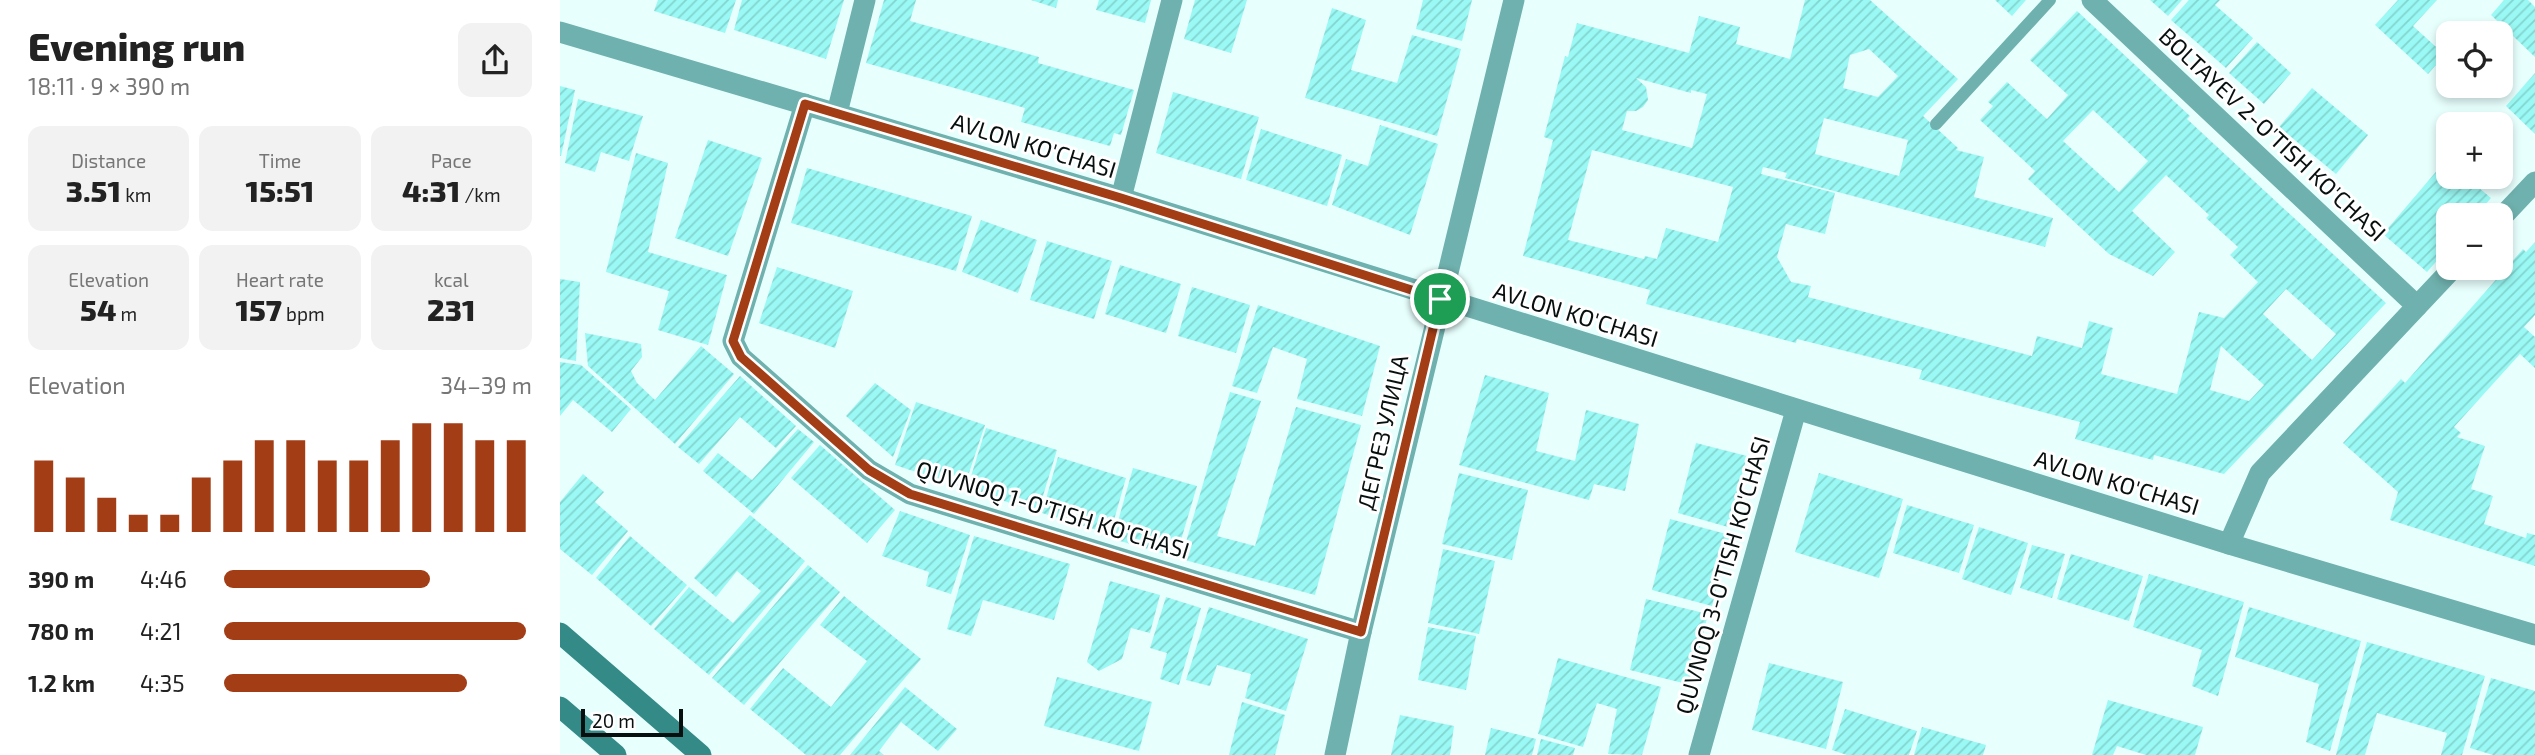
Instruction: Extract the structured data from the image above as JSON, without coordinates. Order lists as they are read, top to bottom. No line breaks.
{"streets":{"street":["BOLTAYEV 2-O'TISH KO'CHASI","AVLON KO'CHASI","ДЕГРЕЗ УЛИЦА","QUVNOQ 1-O'TISH KO'CHASI","QUVNOQ 3-O'TISH KO'CHASI"]},"crossings":[["AVLON KO'CHASI","ДЕГРЕЗ УЛИЦА"],["AVLON KO'CHASI","QUVNOQ 1-O'TISH KO'CHASI"],["AVLON KO'CHASI","QUVNOQ 3-O'TISH KO'CHASI"],["ДЕГРЕЗ УЛИЦА","QUVNOQ 1-O'TISH KO'CHASI"]],"scale_bar":"20 m","page":{"heading":["Evening run","18:11 · 9 × 390 m"],"map_buttons":["+","−"],"stats":[["Distance","3.51 km"],["Time","15:51"],["Pace","4:31 /km"],["Elevation","54 m"],["Heart rate","157 bpm"],["kcal","231"]],"chart":["Elevation","34–39 m"],"list":[{"name":"390 m","note":"4:46"},{"name":"780 m","note":"4:21"},{"name":"1.2 km","note":"4:35"}],"scale":"20 m"}}
